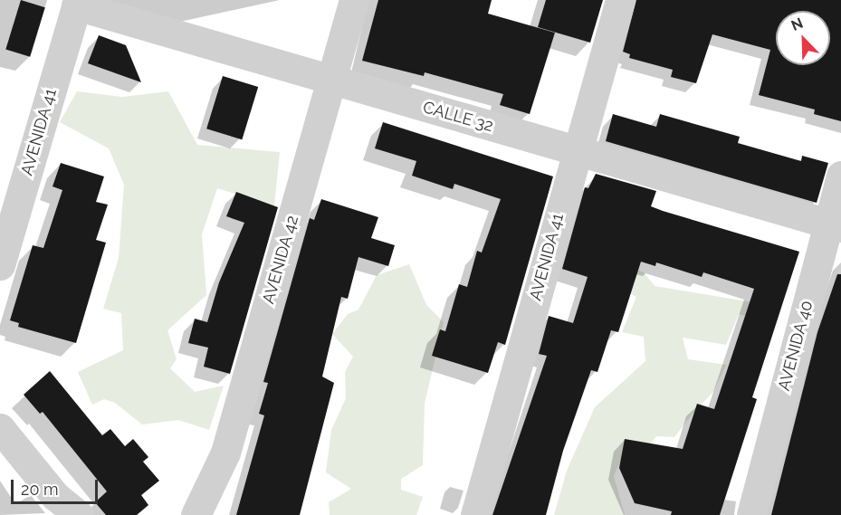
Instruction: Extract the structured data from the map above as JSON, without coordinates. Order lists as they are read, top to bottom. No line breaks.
{"streets":{"street":["CALLE 32","AVENIDA 41","AVENIDA 42","AVENIDA 40"]},"crossings":[["CALLE 32","AVENIDA 41"],["CALLE 32","AVENIDA 42"],["CALLE 32","AVENIDA 40"]],"scale_bar":"20 m","north":"top left"}
